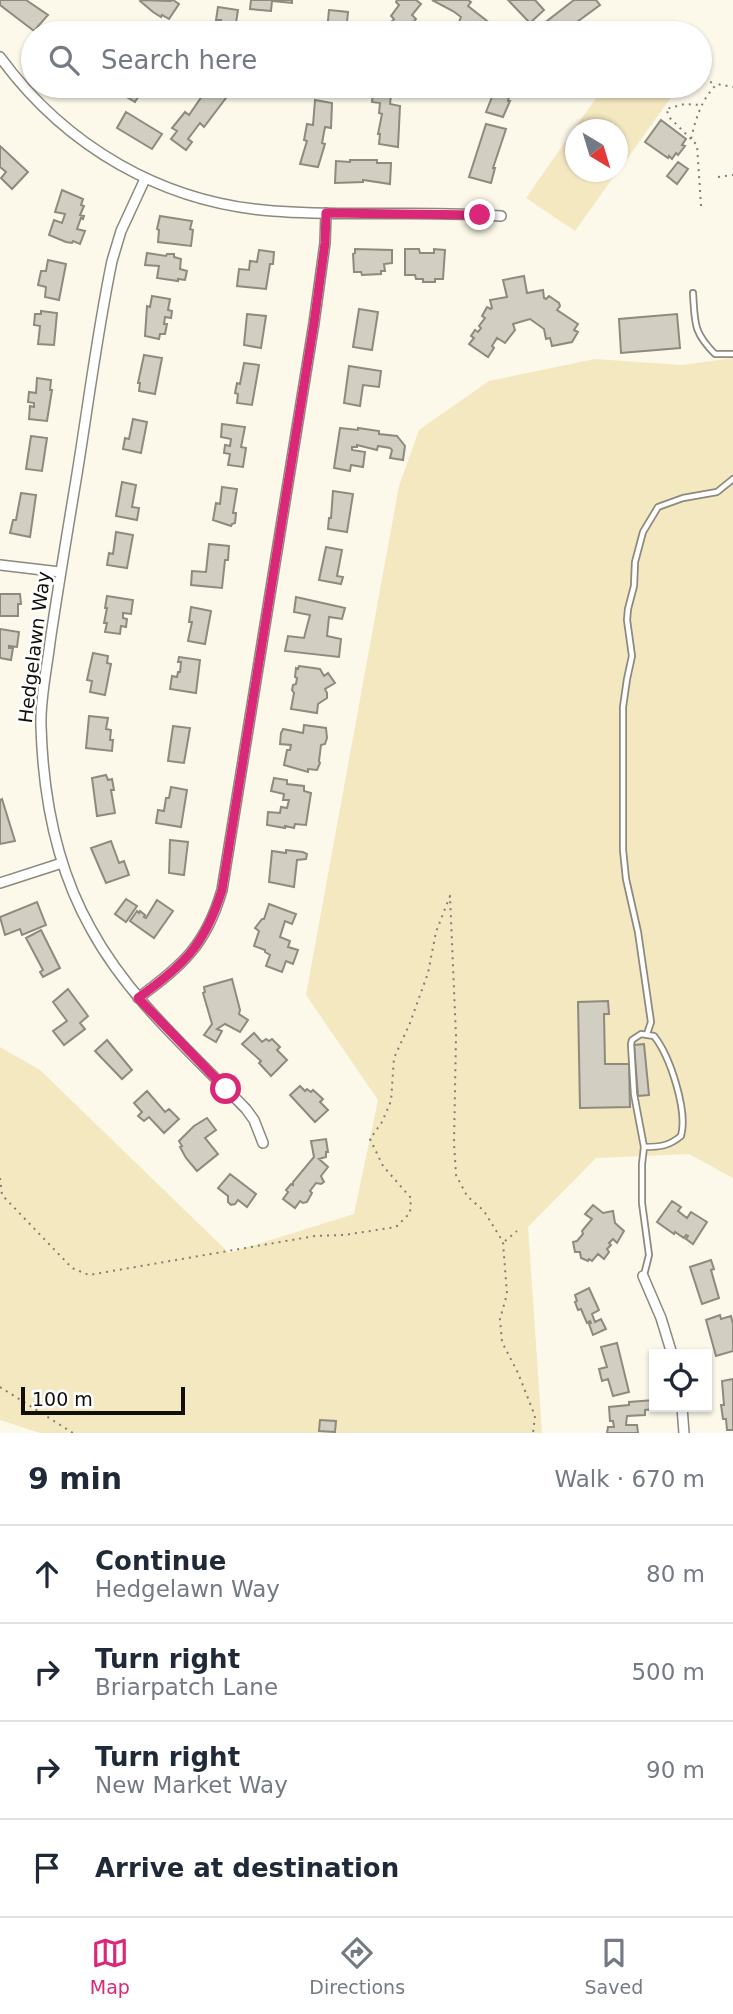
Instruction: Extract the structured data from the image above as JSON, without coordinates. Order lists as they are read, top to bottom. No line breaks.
{"streets":{"street":["Hedgelawn Way"]},"scale_bar":"100 m","north":"bottom right","page":{"search":"Search here","scale":"100 m","heading":["9 min","Walk · 670 m"],"list":[["Continue","Hedgelawn Way","80 m"],["Turn right","Briarpatch Lane","500 m"],["Turn right","New Market Way","90 m"],"Arrive at destination"],"nav":["Map","Directions","Saved"]}}
